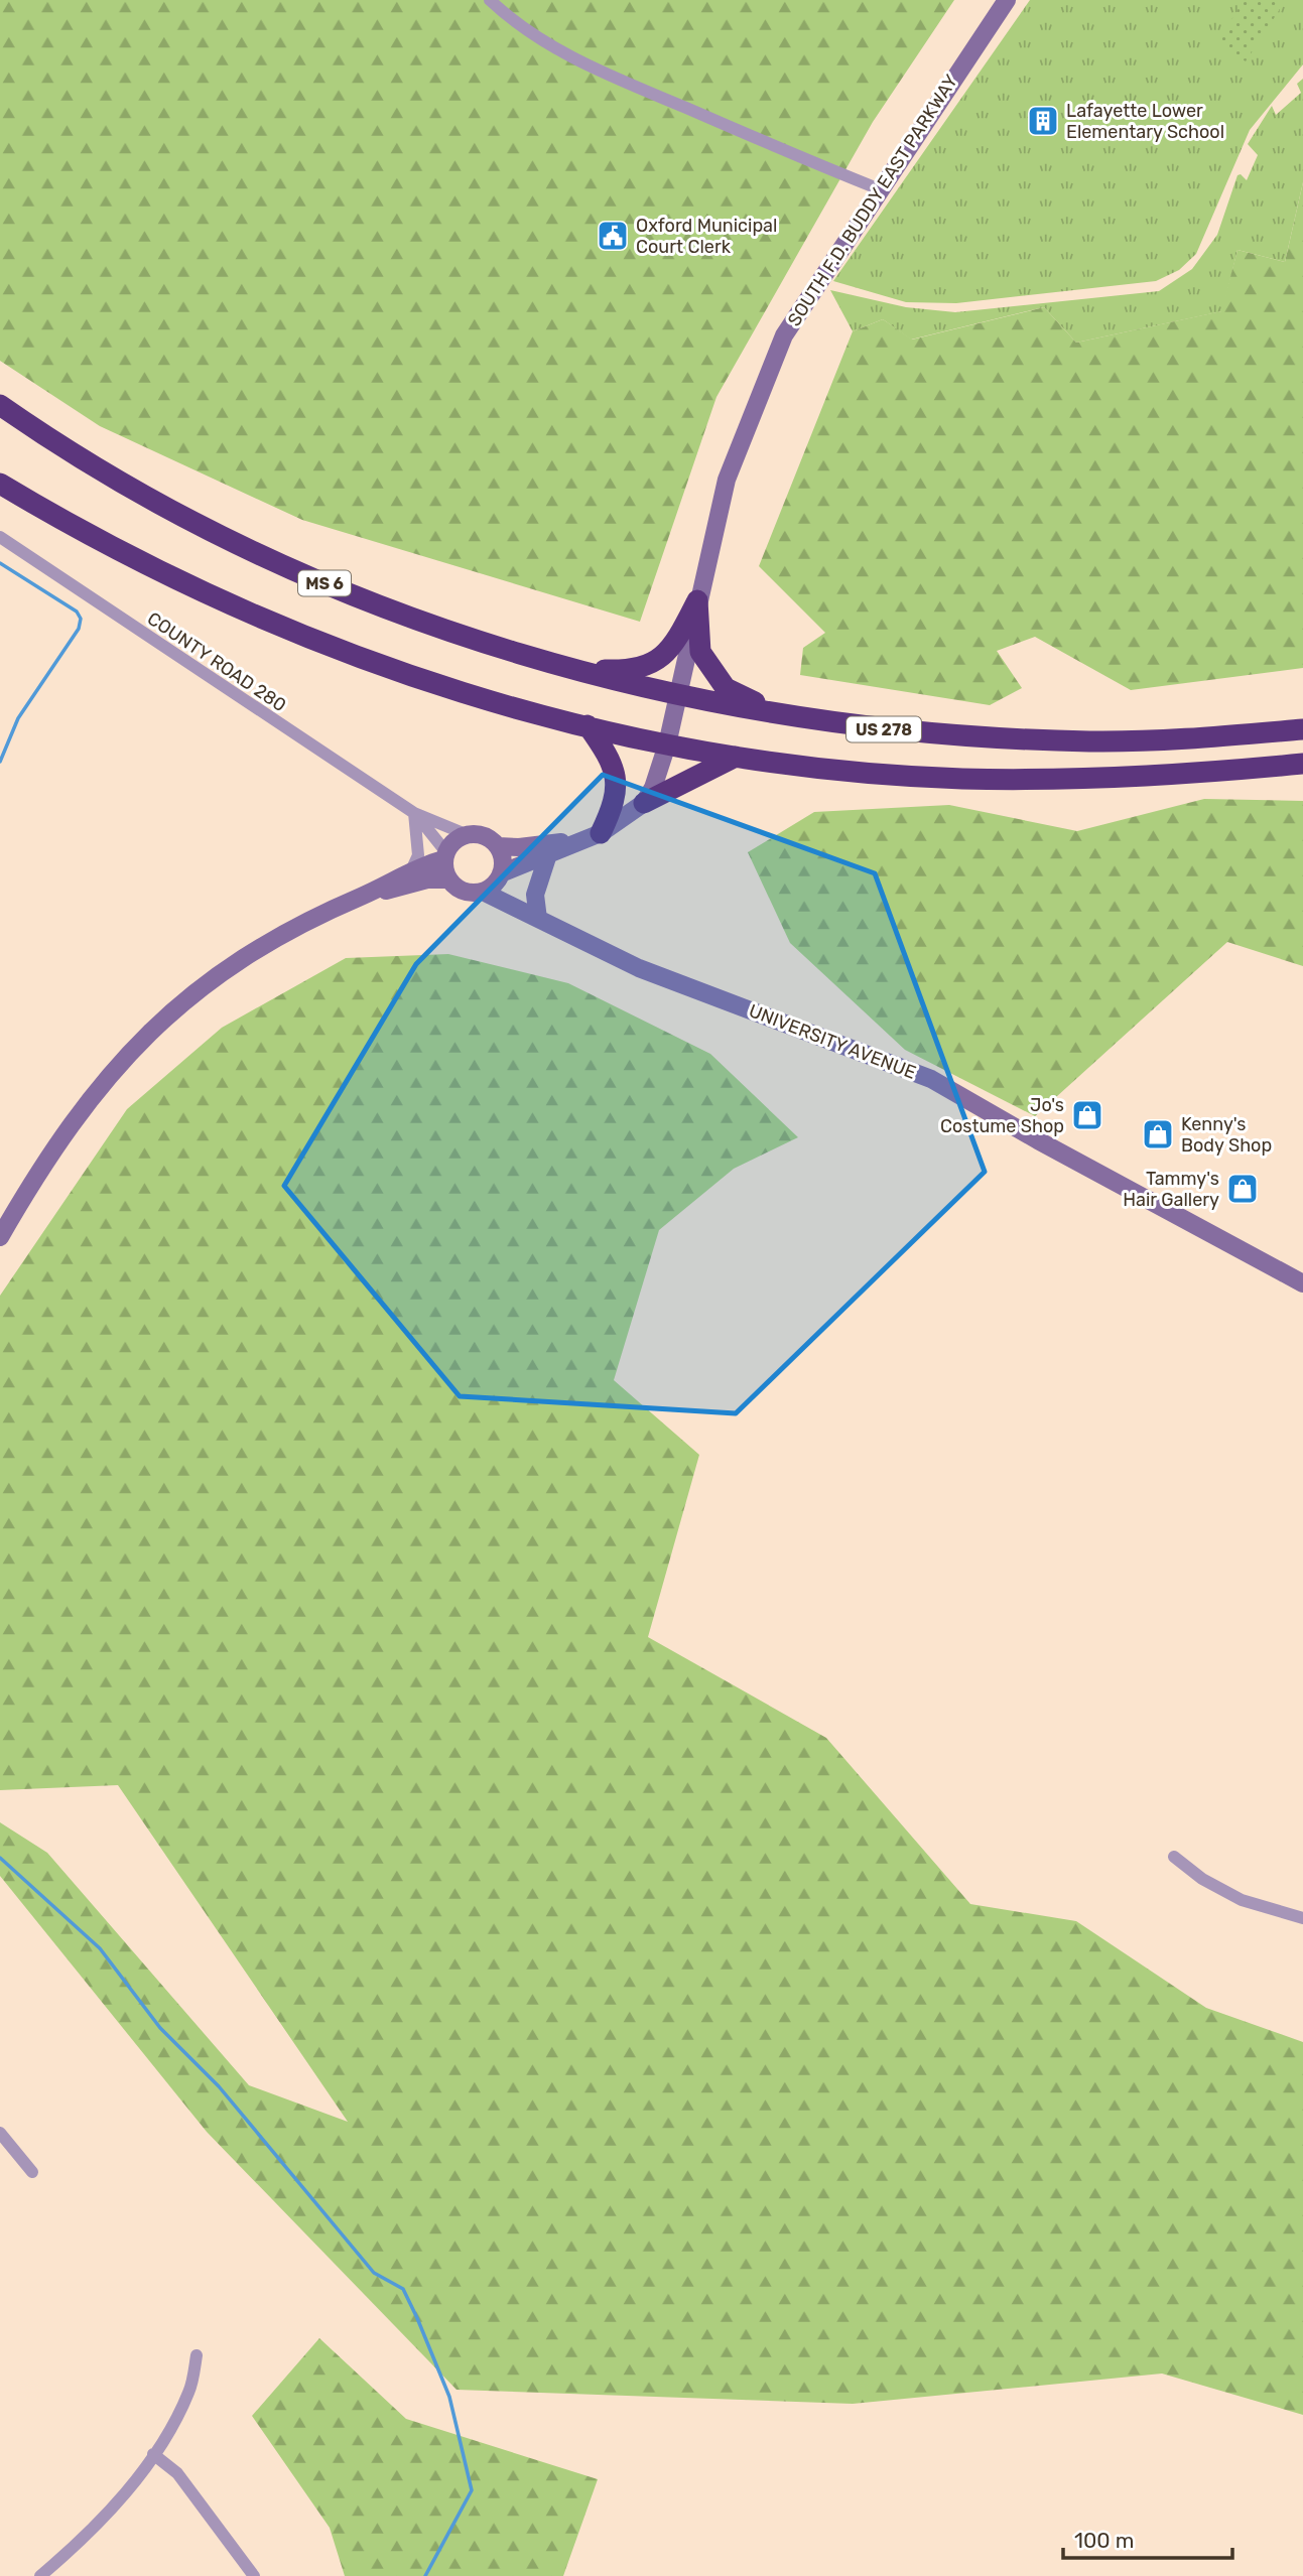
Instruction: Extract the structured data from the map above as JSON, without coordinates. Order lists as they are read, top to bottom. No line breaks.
{"streets":{"highway":["MS 6","US 278"],"main road":["SOUTH F.D. BUDDY EAST PARKWAY","UNIVERSITY AVENUE"],"street":["COUNTY ROAD 280"]},"crossings":[["SOUTH F.D. BUDDY EAST PARKWAY","MS 6"],["SOUTH F.D. BUDDY EAST PARKWAY","US 278"],["MS 6","US 278"]],"places":{"building":["Lafayette Lower Elementary School"],"public building":["Oxford Municipal Court Clerk"],"shop":["Jo's Costume Shop","Kenny's Body Shop","Tammy's Hair Gallery"]},"scale_bar":"100 m"}
